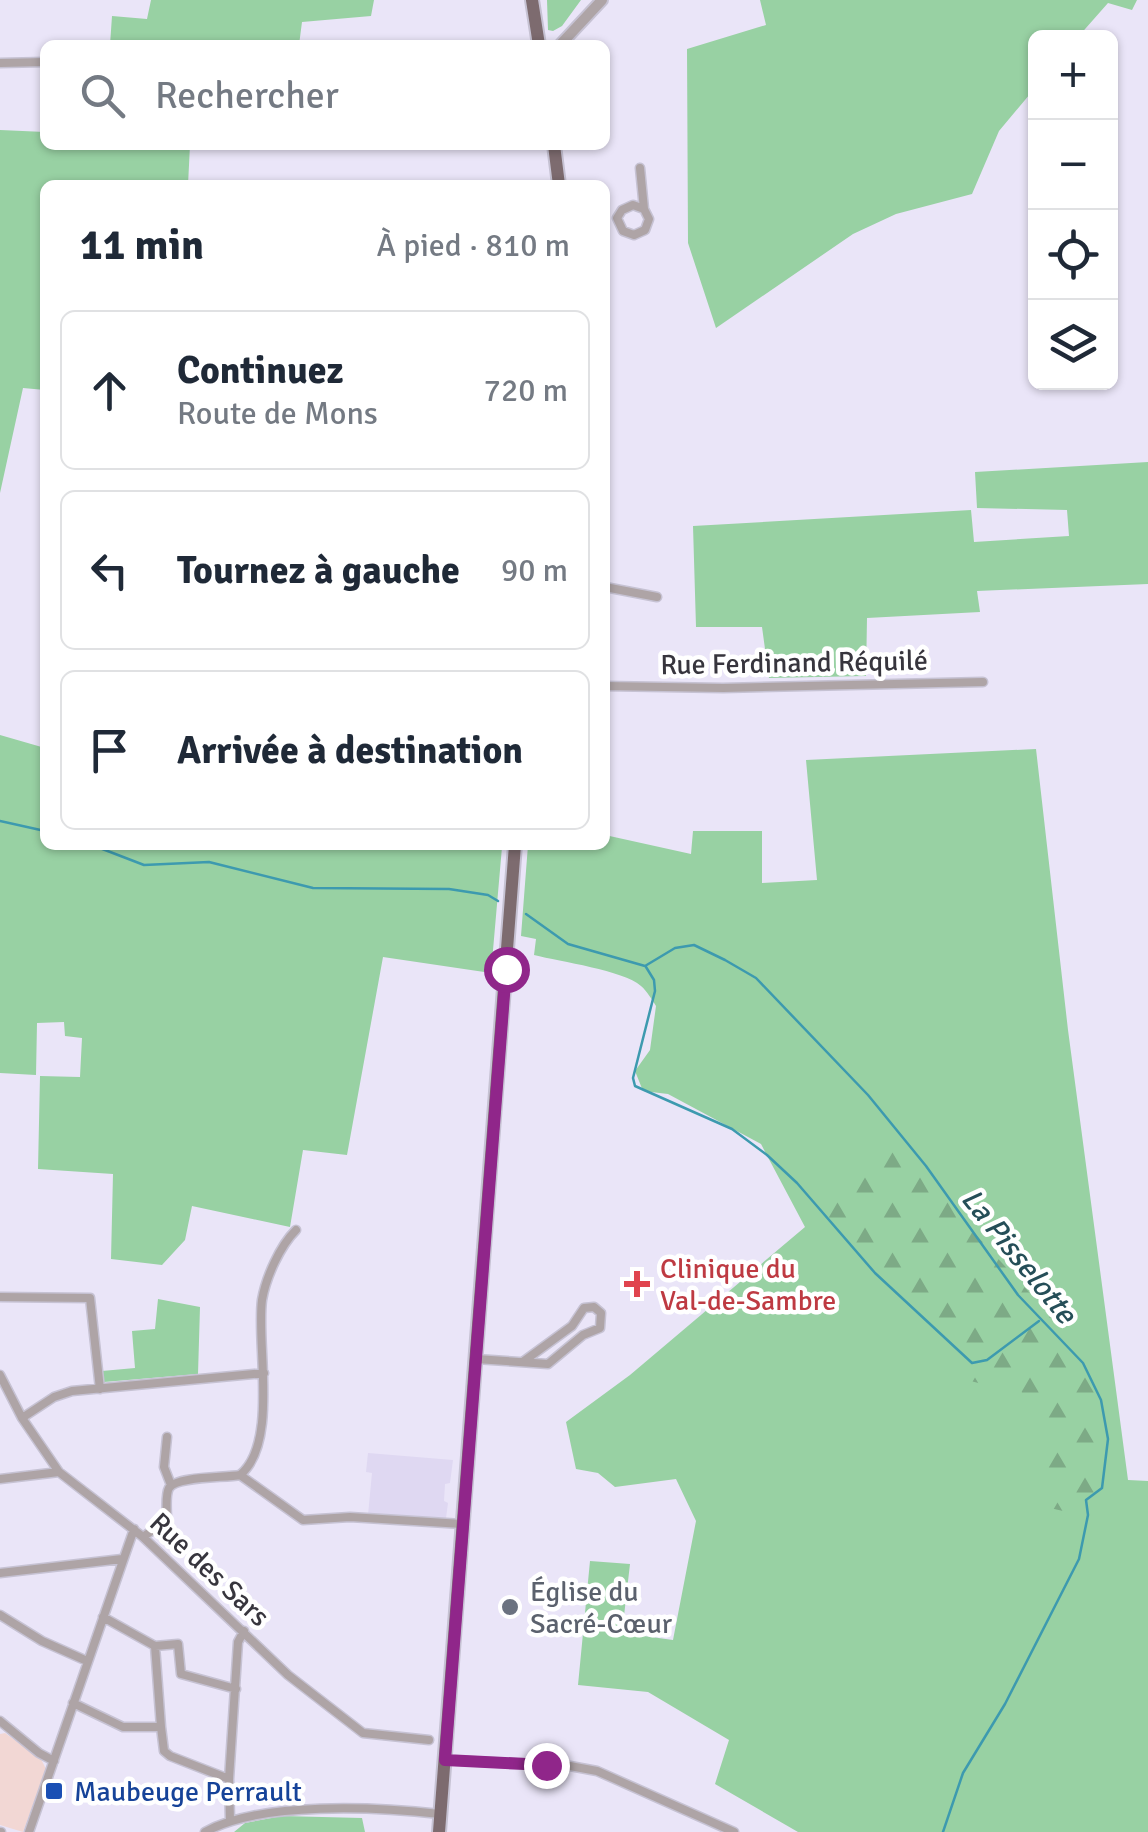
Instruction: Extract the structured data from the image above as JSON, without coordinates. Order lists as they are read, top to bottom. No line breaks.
{"streets":{"street":["Rue Ferdinand Réquilé","Rue des Sars"]},"water":["La Pisselotte"],"places":{"health":["Clinique du Val-de-Sambre"],"other":["Église du Sacré-Cœur"],"transit":["Maubeuge Perrault"]},"page":{"map_buttons":["+","−"],"search":"Rechercher","heading":["11 min","À pied · 810 m"],"list":[["Continuez","Route de Mons","720 m"],["Tournez à gauche","90 m"],"Arrivée à destination"]}}
